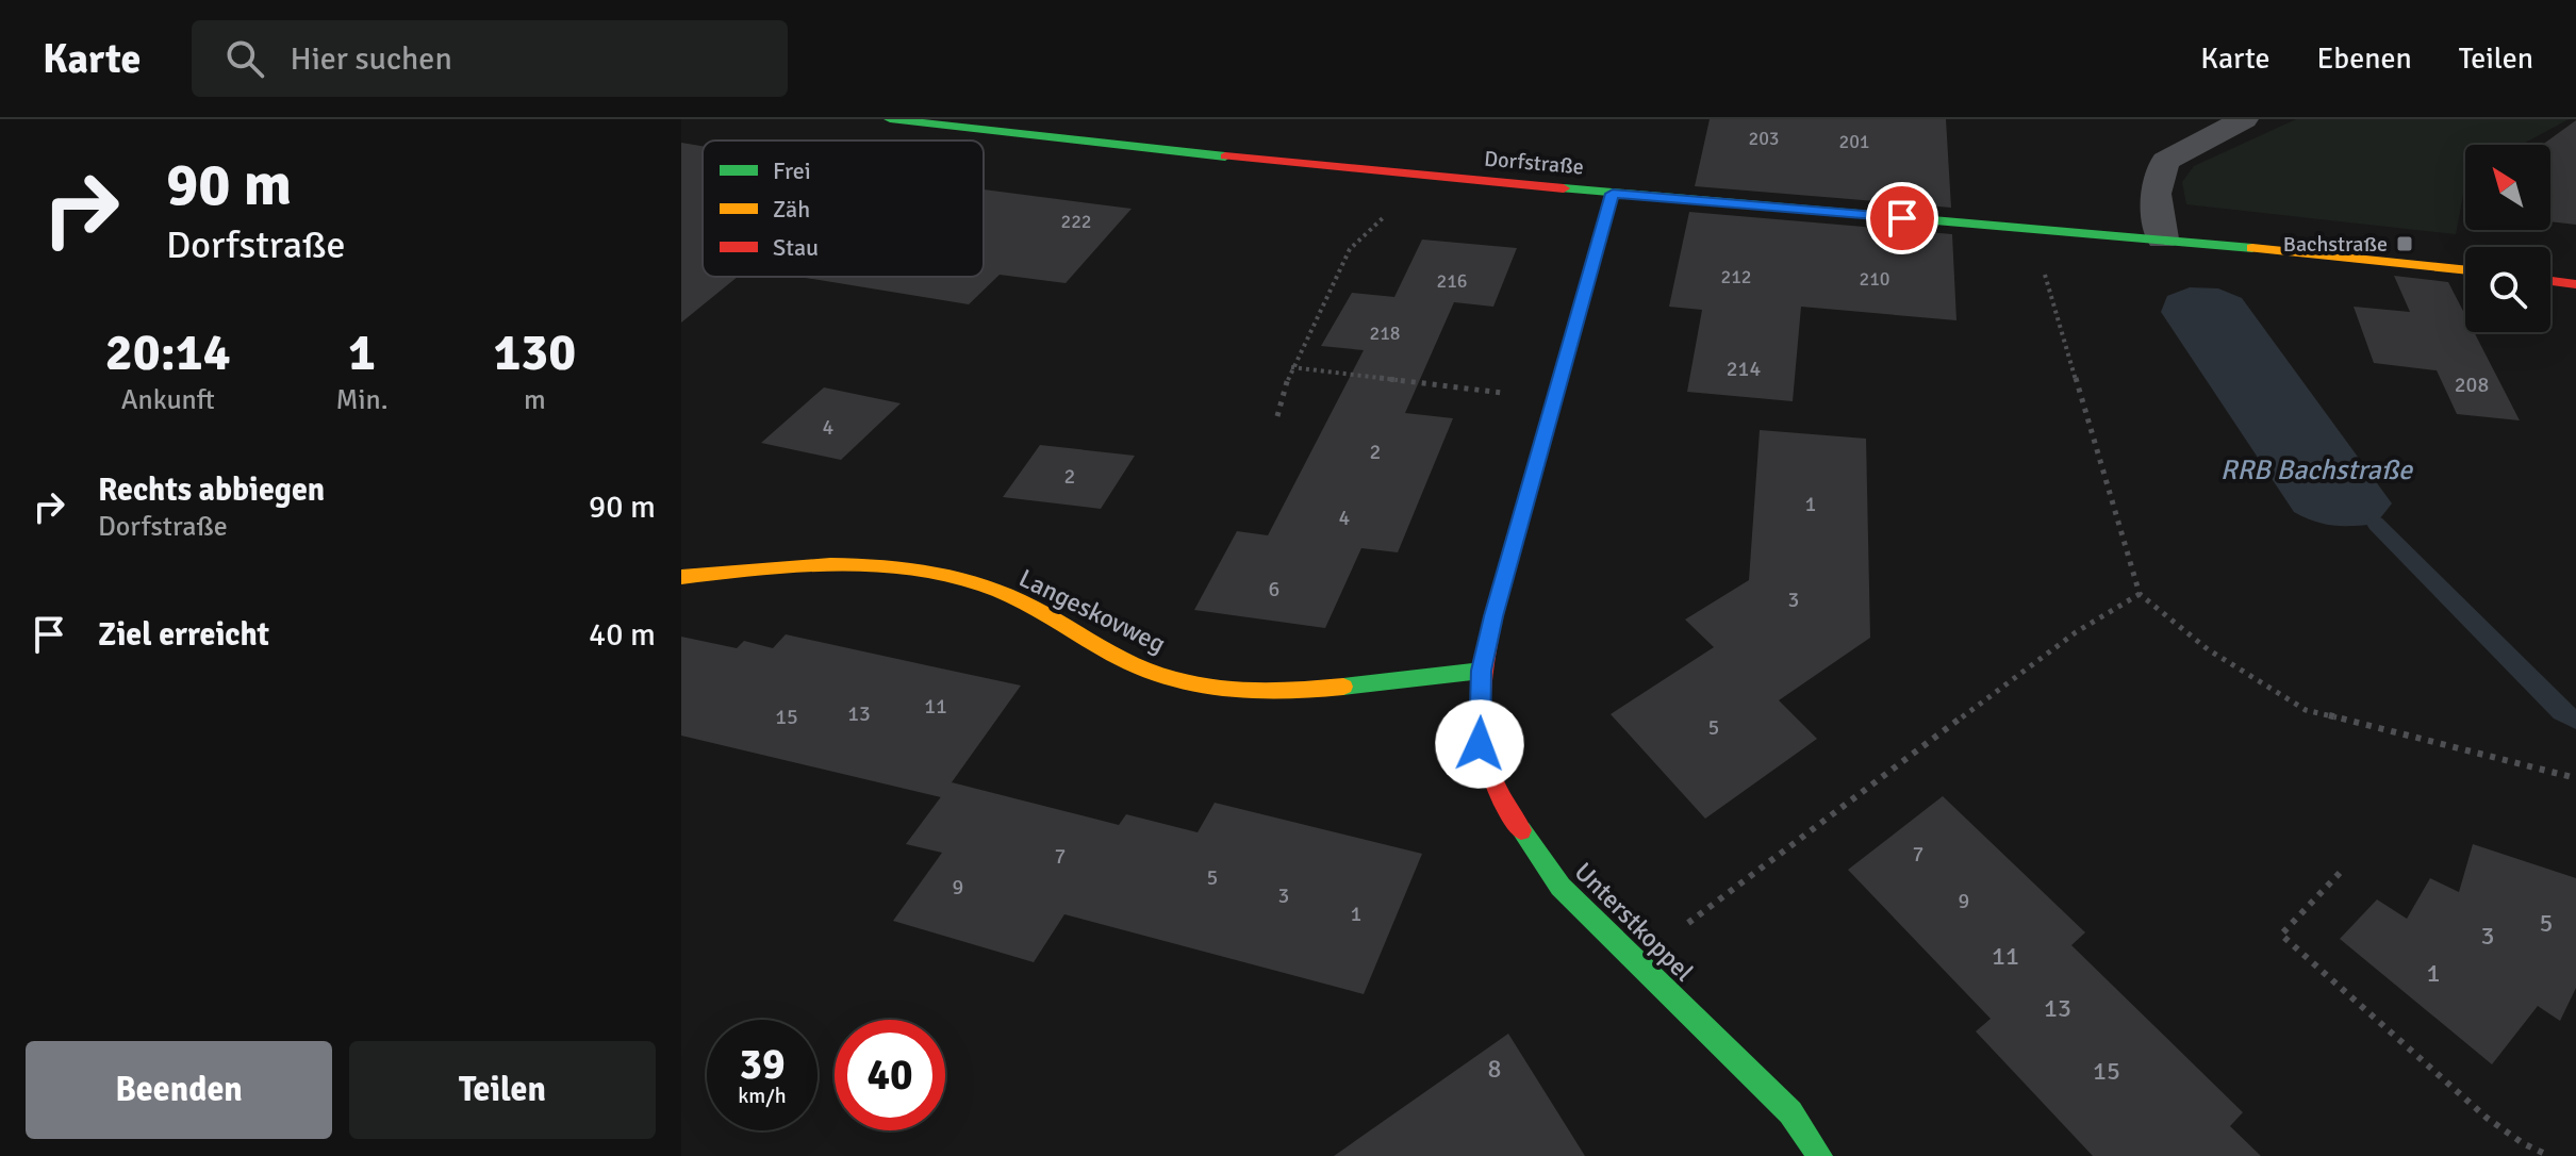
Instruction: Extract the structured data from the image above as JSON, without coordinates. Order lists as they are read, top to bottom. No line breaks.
{"streets":{"street":["Dorfstraße","Langeskovweg","Unterstkoppel"]},"crossings":[["Dorfstraße","Unterstkoppel"],["Langeskovweg","Unterstkoppel"]],"water":["RRB Bachstraße"],"places":{"transit":["Bachstraße"]},"house_numbers":["203","201","222","212","210","216","218","214","208","4","2","2","1","4","6","3","11","13","15","5","7","7","5","9","3","9","1","5","3","11","1","13","8","15"],"legend":["Frei","Zäh","Stau"],"north":"top left","page":{"header":"Karte","search":"Hier suchen","nav":["Karte","Ebenen","Teilen"],"turn":["90 m","Dorfstraße"],"eta":["20:14","Ankunft","1","Min.","130","m"],"list":[{"name":"Rechts abbiegen","note":"Dorfstraße","value":"90 m"},{"name":"Ziel erreicht","value":"40 m"}],"speed":"39 km/h","limit":"40","buttons":["Beenden","Teilen"]}}
